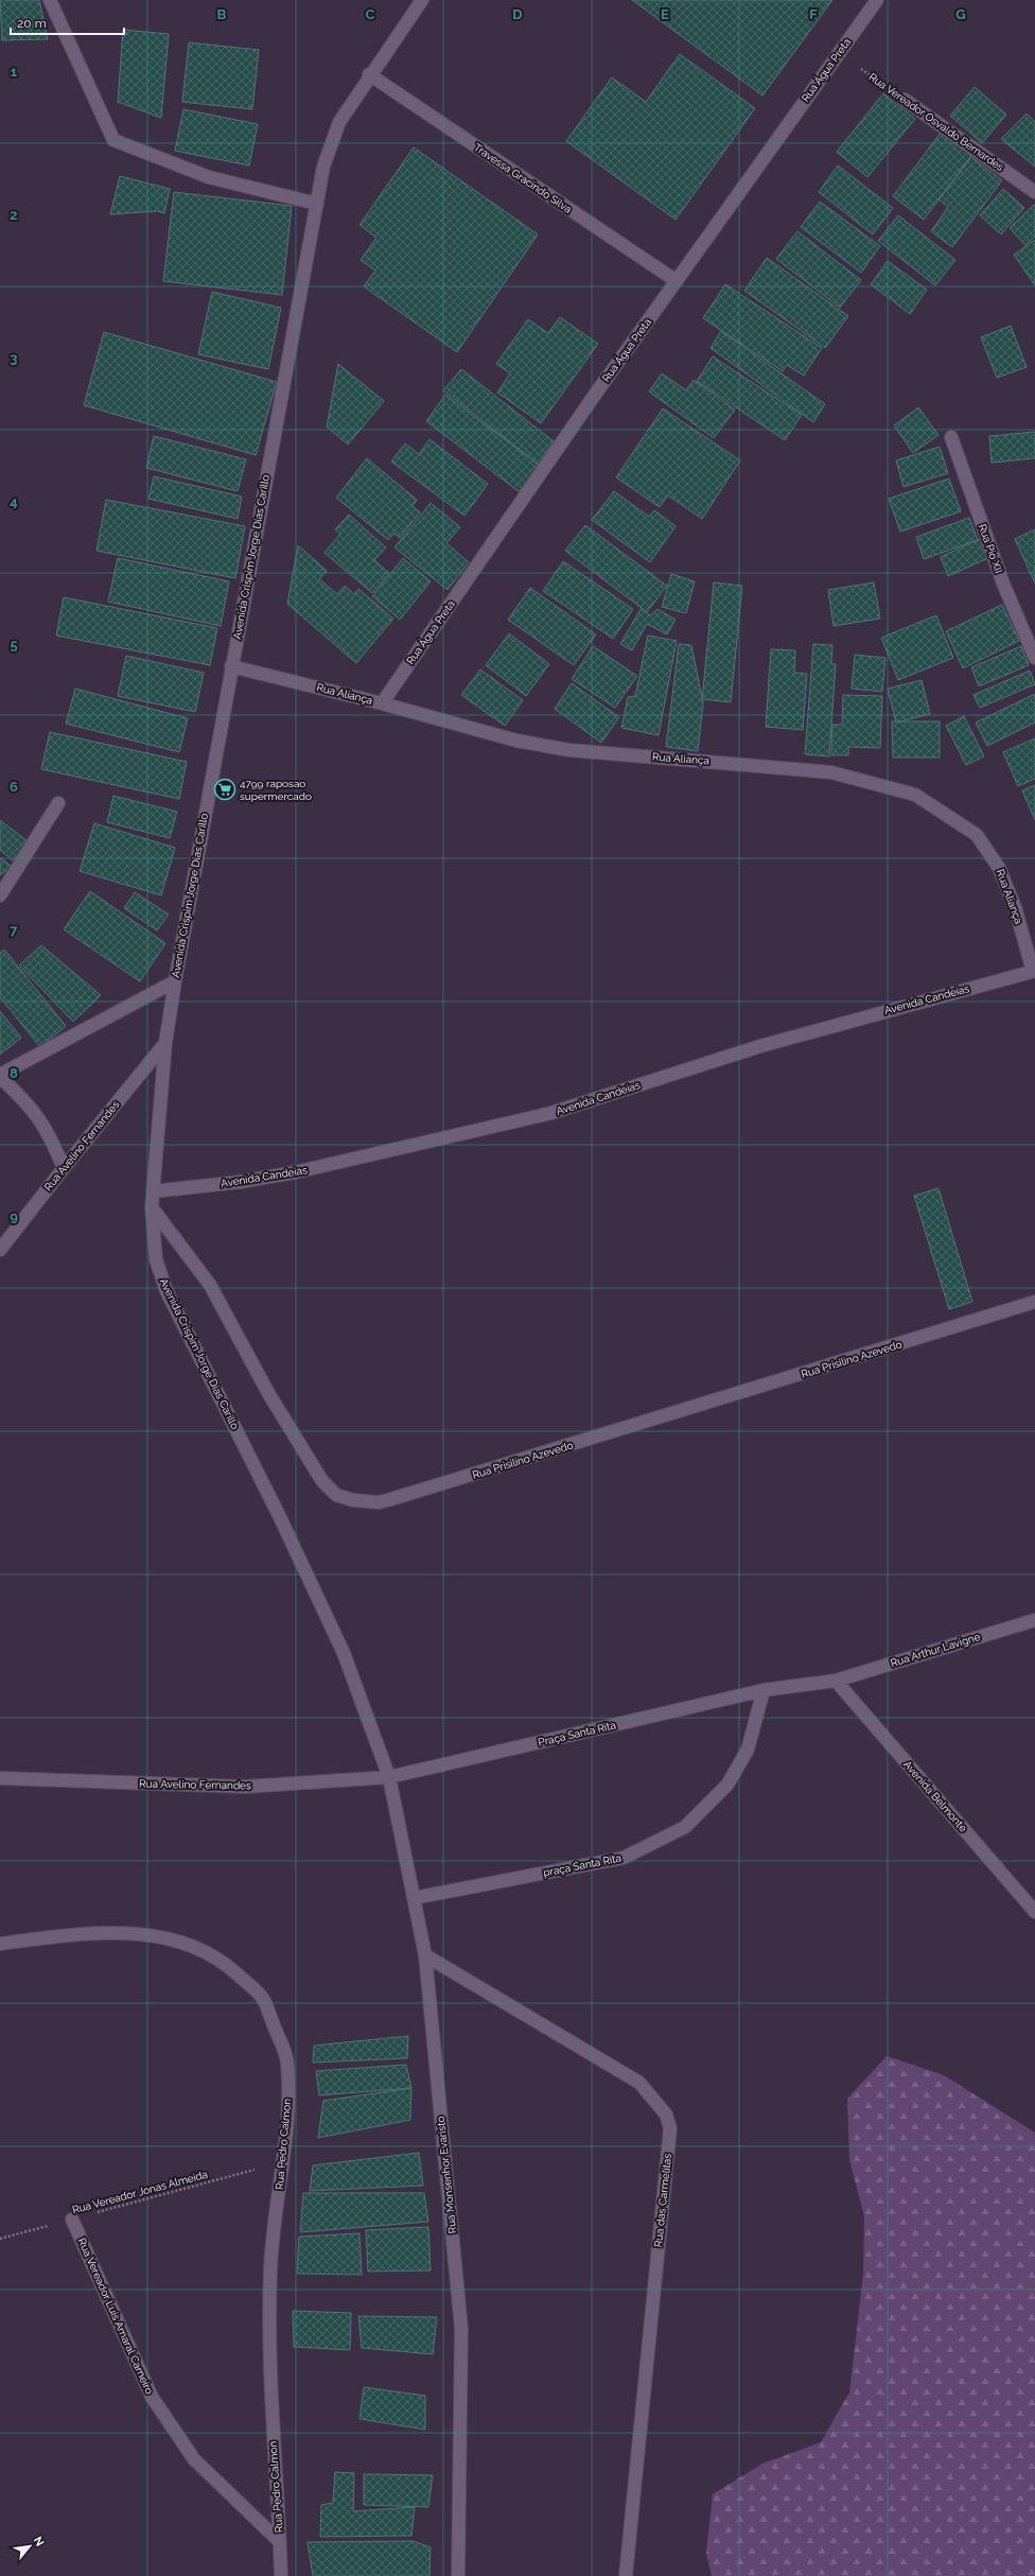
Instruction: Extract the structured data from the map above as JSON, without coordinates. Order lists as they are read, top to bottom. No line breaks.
{"streets":{"street":["Rua Água Preta","Rua Vereador Osvaldo Bernardes","Travessa Gracindo Silva","Rua Pio XII","Avenida Crispim Jorge Dias Carillo","Rua Aliança","Avenida Candeias","Rua Avelino Fernandes","Rua Prisilino Azevedo","Rua Arthur Lavigne","Praça Santa Rita","Avenida Belmonte","praça Santa Rita","Rua Pedro Calmon","Rua Monsenhor Evaristo","Rua das Carmelitas","Rua Vereador Luís Amaral Carneiro"],"path":["Rua Vereador Jonas Almeida"]},"crossings":[["Rua Água Preta","Rua Vereador Osvaldo Bernardes"],["Rua Água Preta","Travessa Gracindo Silva"],["Rua Água Preta","Rua Aliança"],["Travessa Gracindo Silva","Avenida Crispim Jorge Dias Carillo"],["Avenida Crispim Jorge Dias Carillo","Rua Aliança"],["Avenida Crispim Jorge Dias Carillo","Avenida Candeias"],["Avenida Crispim Jorge Dias Carillo","Rua Avelino Fernandes"],["Avenida Crispim Jorge Dias Carillo","Rua Prisilino Azevedo"],["Avenida Crispim Jorge Dias Carillo","Praça Santa Rita"],["Avenida Crispim Jorge Dias Carillo","Rua Monsenhor Evaristo"],["Rua Aliança","Avenida Candeias"],["Rua Avelino Fernandes","Praça Santa Rita"],["Rua Avelino Fernandes","Rua Monsenhor Evaristo"],["Rua Arthur Lavigne","Praça Santa Rita"],["Rua Arthur Lavigne","Avenida Belmonte"],["Rua Arthur Lavigne","praça Santa Rita"],["Praça Santa Rita","praça Santa Rita"],["Praça Santa Rita","Rua Monsenhor Evaristo"],["praça Santa Rita","Rua Monsenhor Evaristo"],["Rua Pedro Calmon","Rua Vereador Jonas Almeida"],["Rua Pedro Calmon","Rua Vereador Luís Amaral Carneiro"],["Rua Monsenhor Evaristo","Rua das Carmelitas"],["Rua Vereador Jonas Almeida","Rua Vereador Luís Amaral Carneiro"]],"places":{"supermarket":["4799 raposao supermercado"]},"scale_bar":"20 m","north":"top right","grid":{"columns":["B","C","D","E","F","G"],"rows":["1","2","3","4","5","6","7","8","9"]}}
